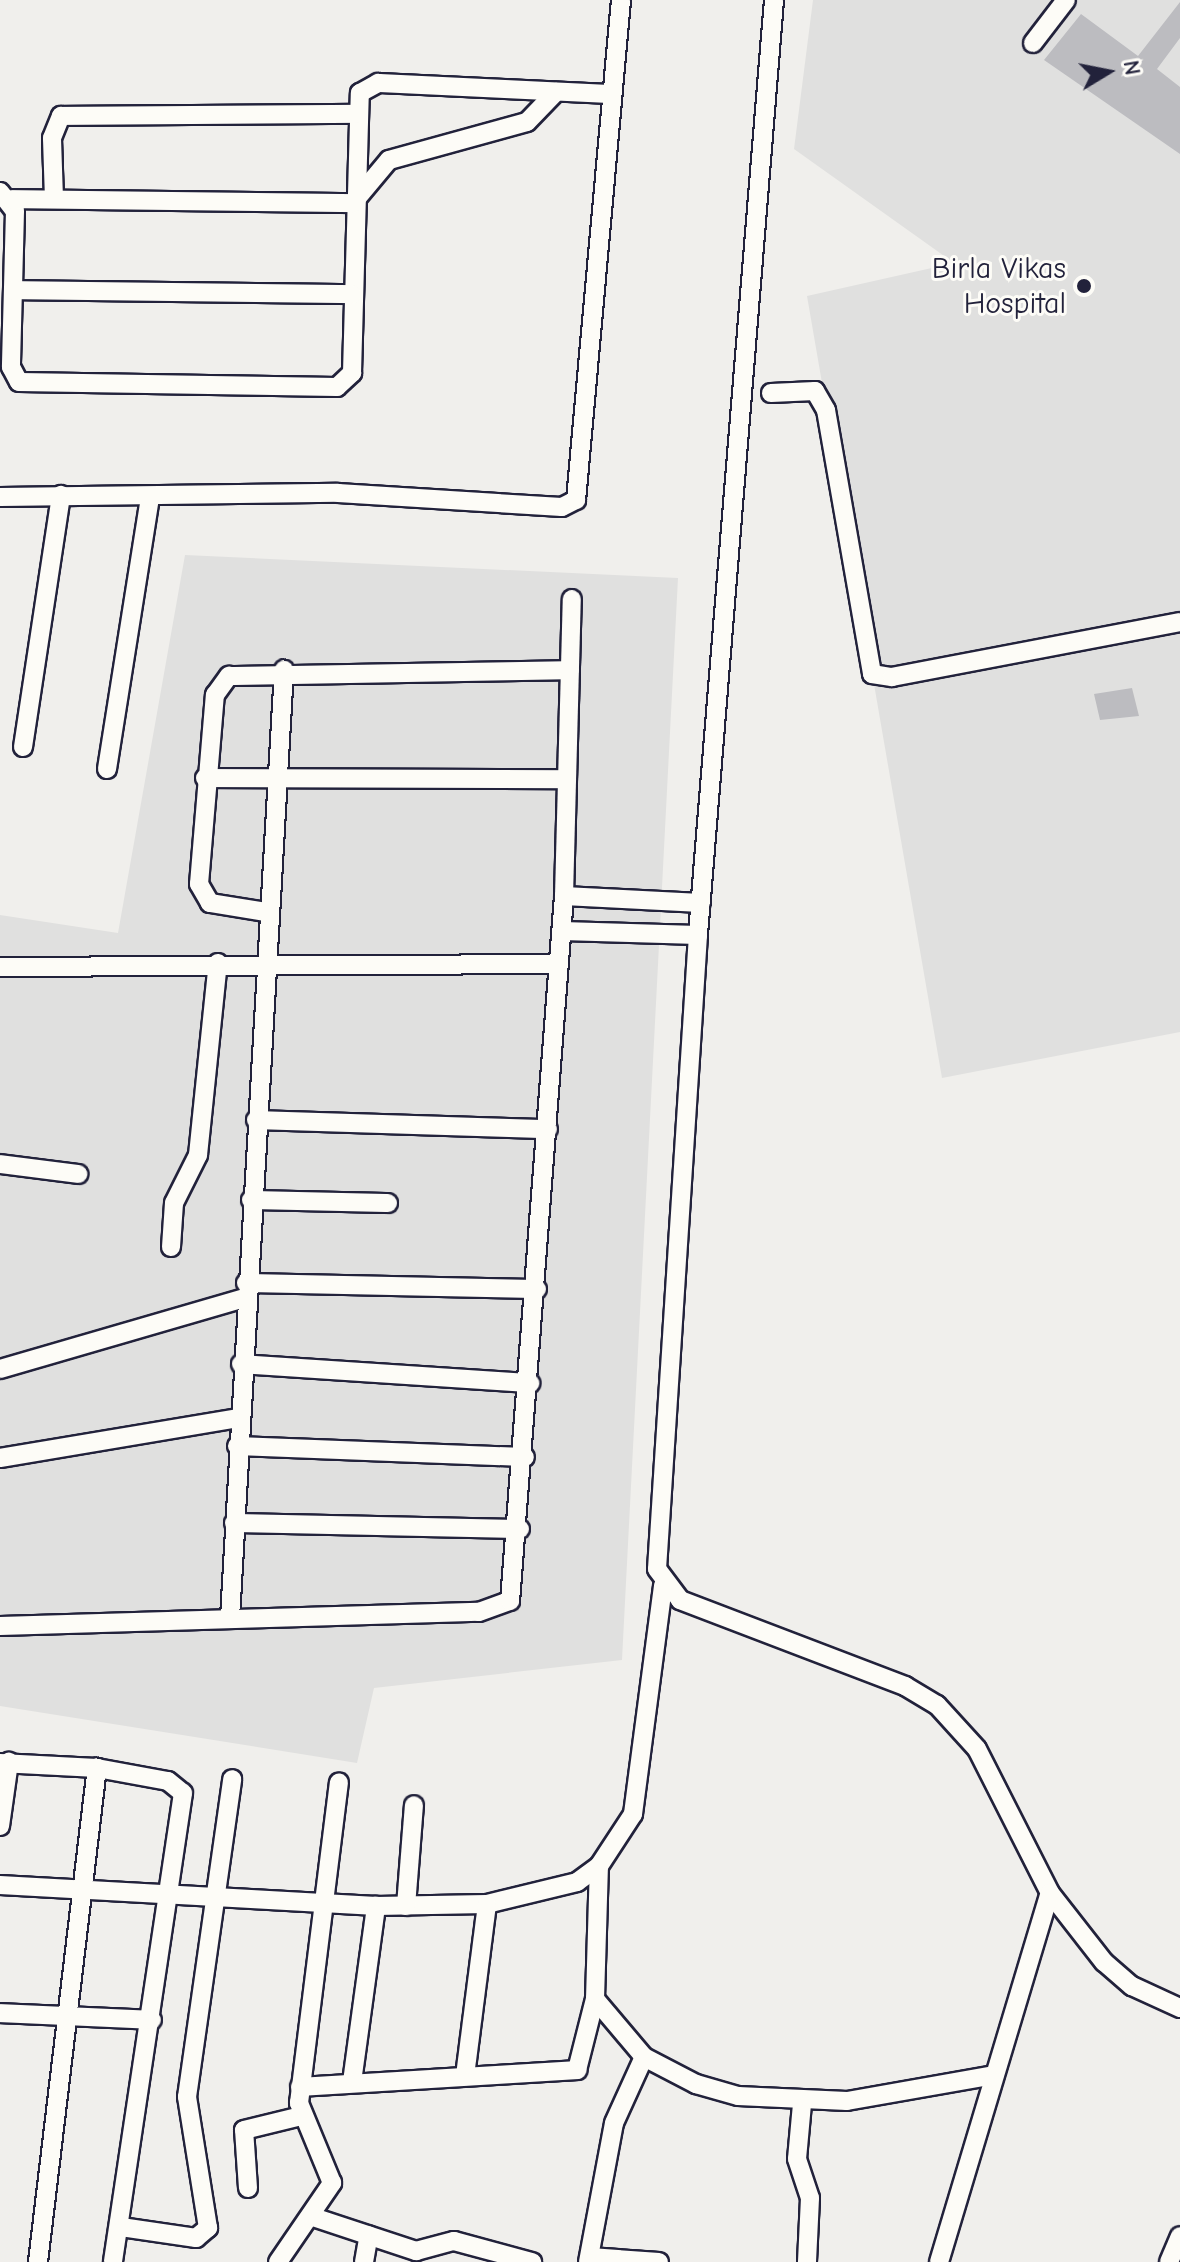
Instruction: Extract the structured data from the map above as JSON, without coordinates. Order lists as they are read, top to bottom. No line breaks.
{"places":["Birla Vikas Hospital"],"north":"right"}
